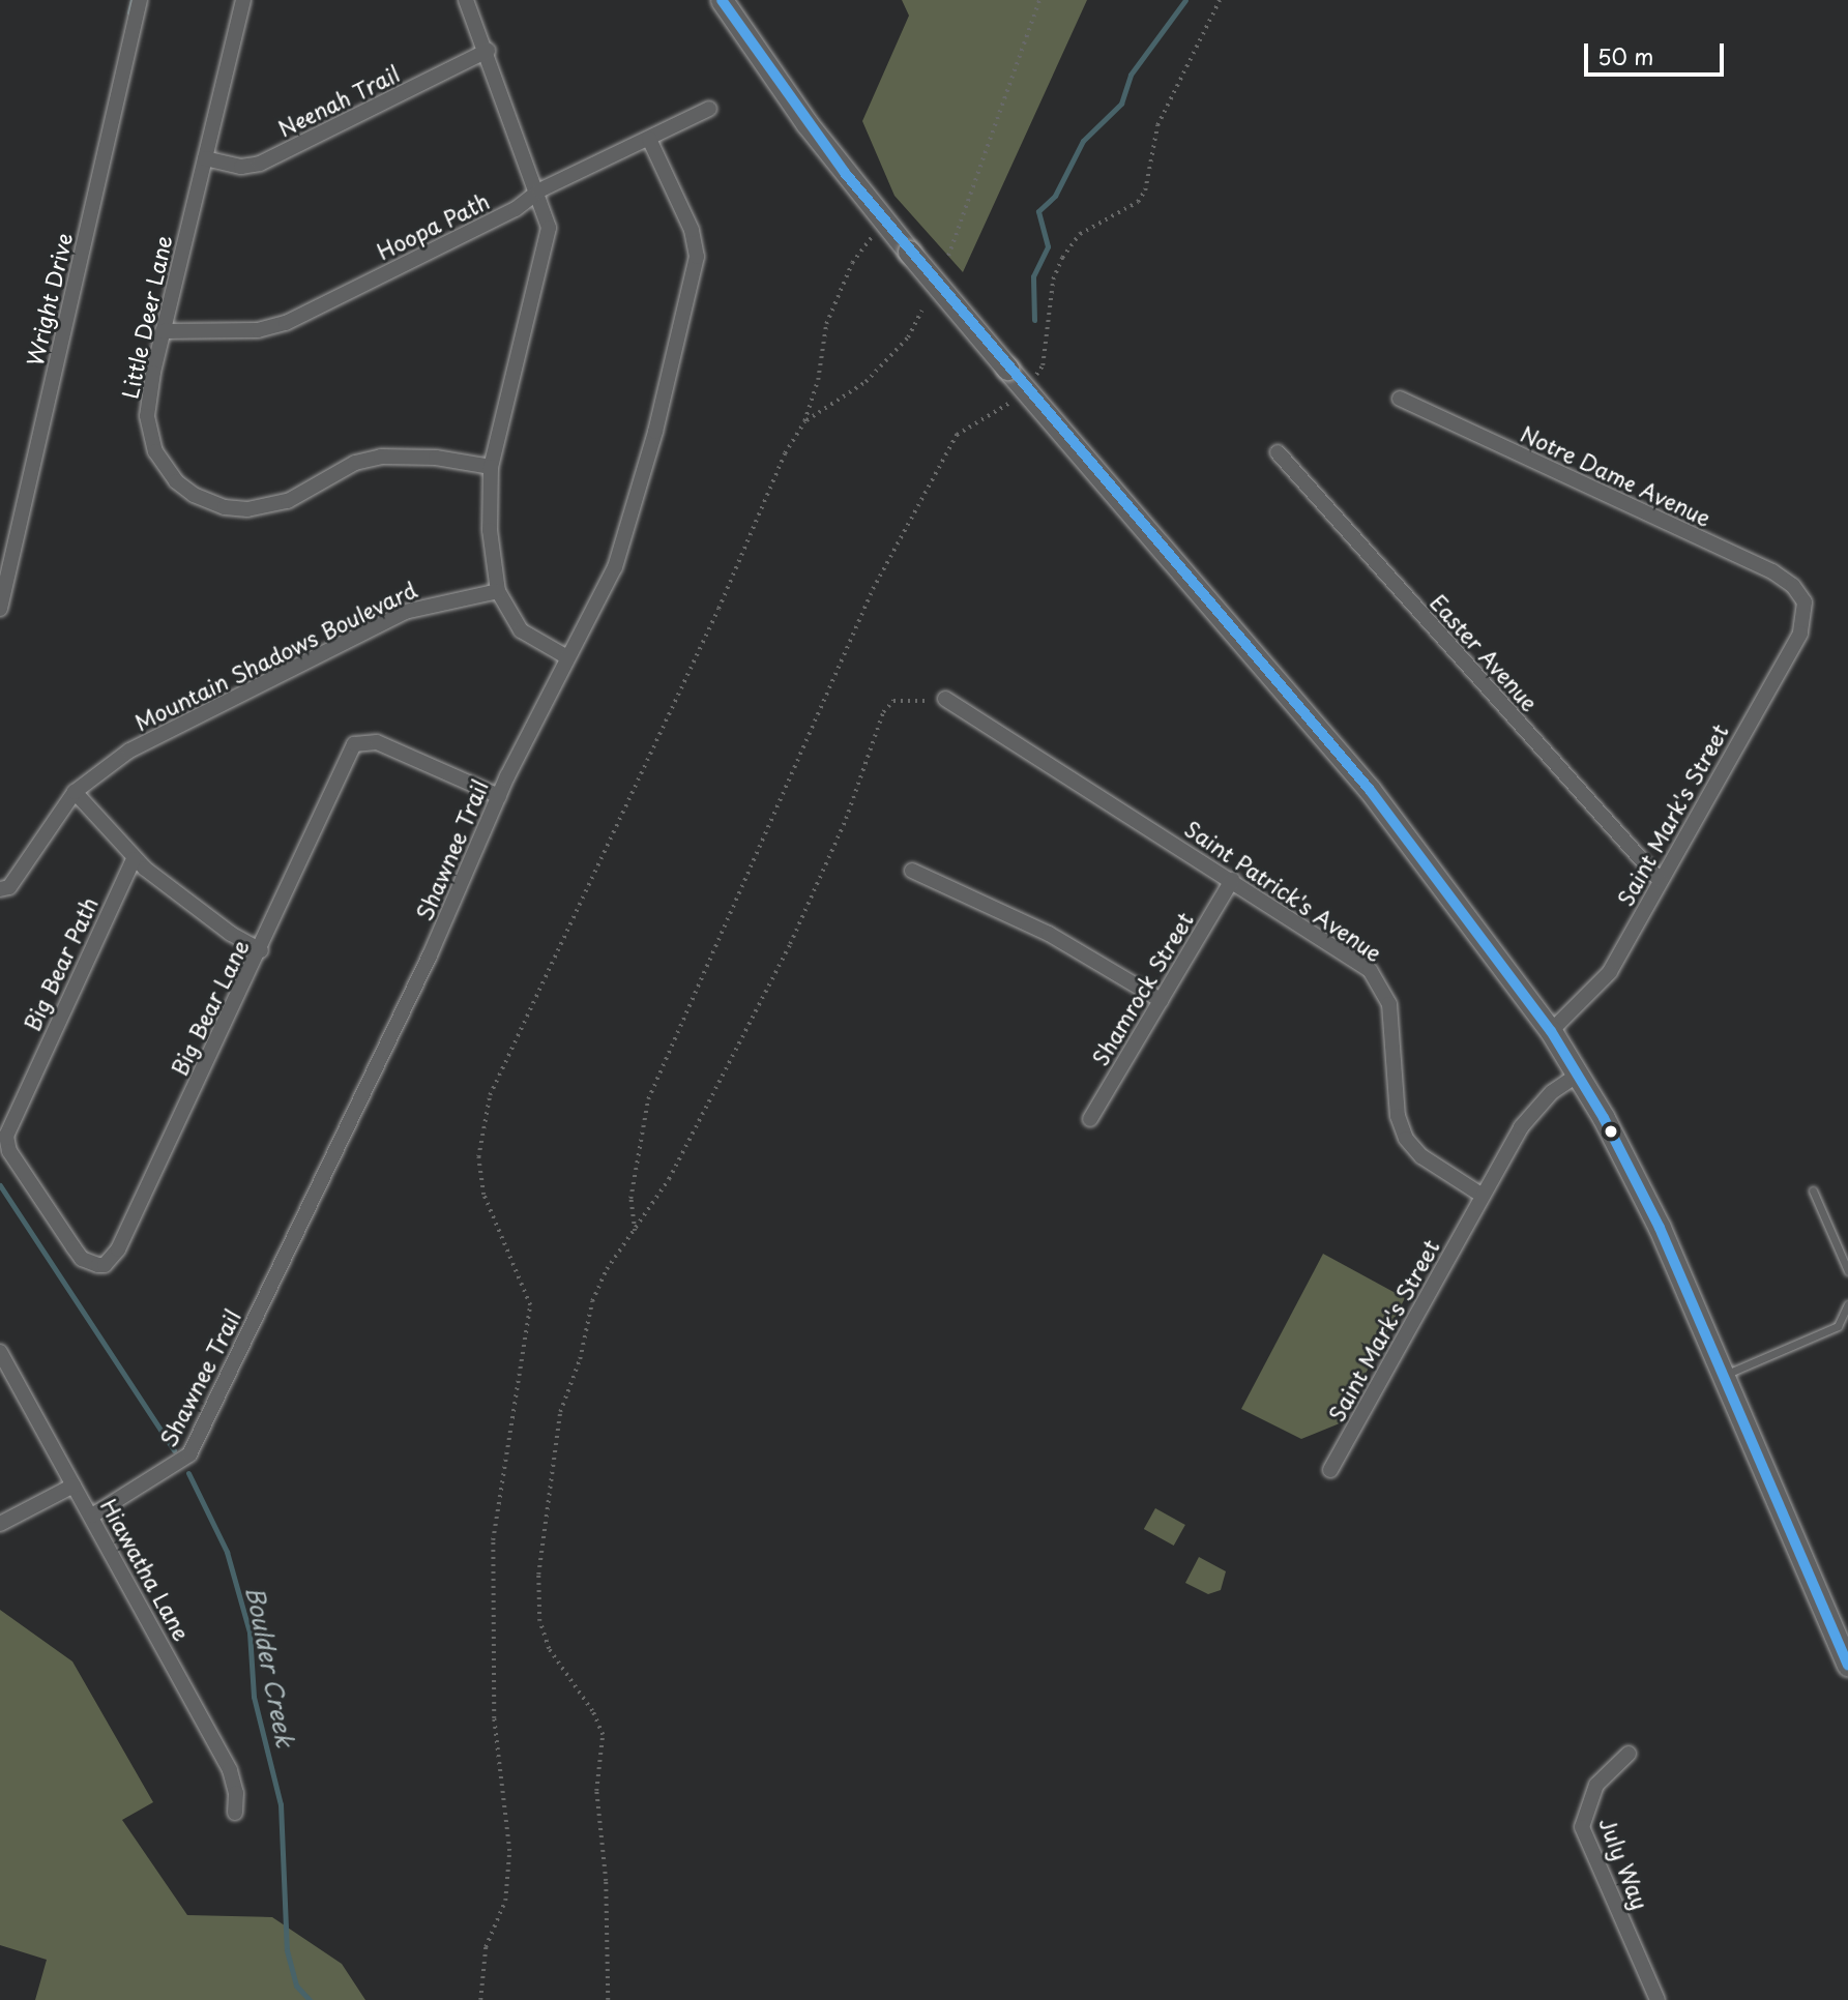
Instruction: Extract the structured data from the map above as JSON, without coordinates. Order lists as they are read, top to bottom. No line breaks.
{"streets":{"street":["Neenah Trail","Hoopa Path","Wright Drive","Little Deer Lane","Notre Dame Avenue","Easter Avenue","Mountain Shadows Boulevard","Saint Mark's Street","Shawnee Trail","Saint Patrick's Avenue","Big Bear Path","Shamrock Street","Big Bear Lane","Hiawatha Lane","July Way"]},"crossings":[["Neenah Trail","Little Deer Lane"],["Hoopa Path","Little Deer Lane"],["Hoopa Path","Shawnee Trail"],["Notre Dame Avenue","Saint Mark's Street"],["Easter Avenue","Saint Mark's Street"],["Saint Mark's Street","Saint Patrick's Avenue"],["Shawnee Trail","Big Bear Lane"],["Shawnee Trail","Hiawatha Lane"],["Saint Patrick's Avenue","Shamrock Street"],["Big Bear Path","Big Bear Lane"]],"water":["Boulder Creek"],"scale_bar":"50 m"}
